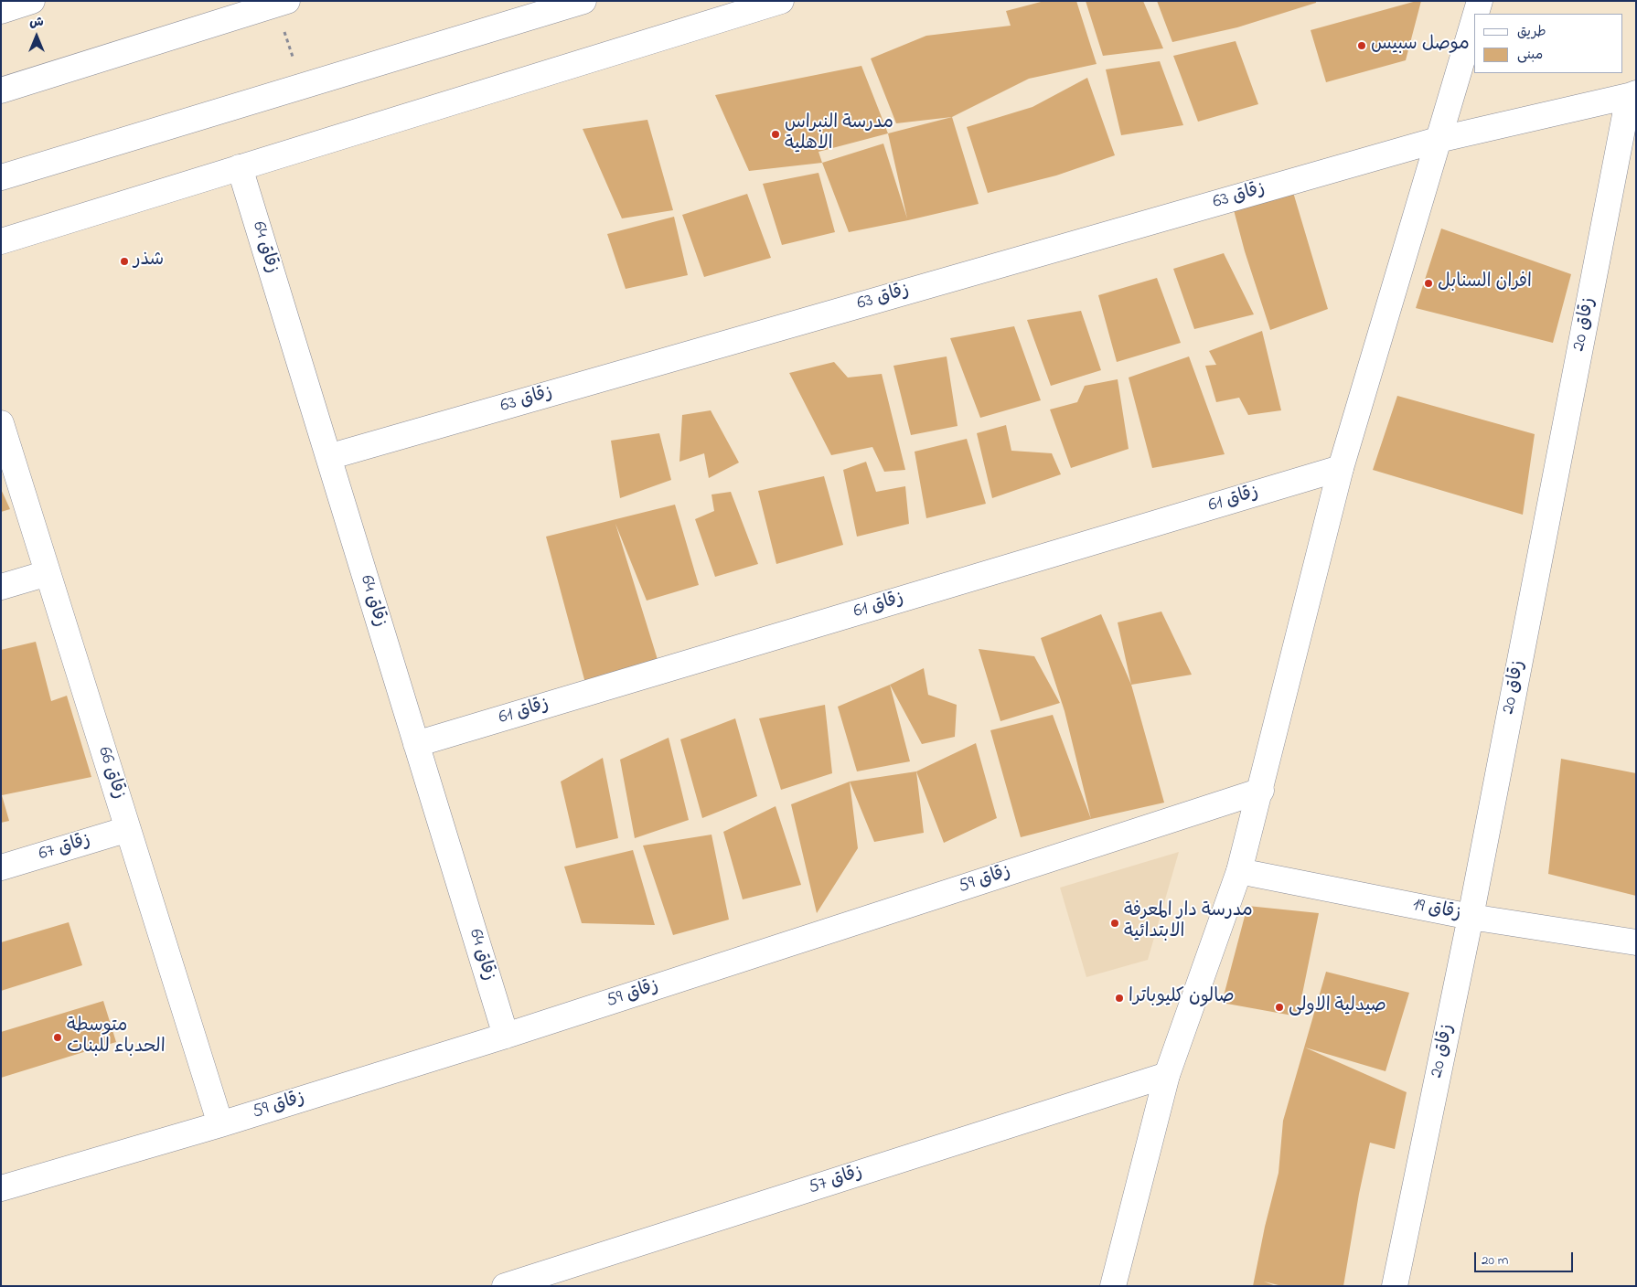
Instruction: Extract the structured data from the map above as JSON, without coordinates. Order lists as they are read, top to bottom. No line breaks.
{"streets":{"main road":["زقاق 63","زقاق 64","زقاق 20","زقاق 61","زقاق 66","زقاق 67","زقاق 59","زقاق 19","زقاق 57"]},"crossings":[["زقاق 63","زقاق 64"],["زقاق 63","زقاق 20"],["زقاق 64","زقاق 61"],["زقاق 64","زقاق 59"],["زقاق 20","زقاق 19"],["زقاق 66","زقاق 67"],["زقاق 66","زقاق 59"]],"places":["موصل سبيس","مدرسة النبراس الاهلية","شذر","افران السنابل","مدرسة دار المعرفة الابتدائية","صالون كليوباترا","صيدلية الاولى","متوسطة الحدباء للبنات"],"legend":["طريق","مبنى"],"scale_bar":"20 m","north":"top"}
